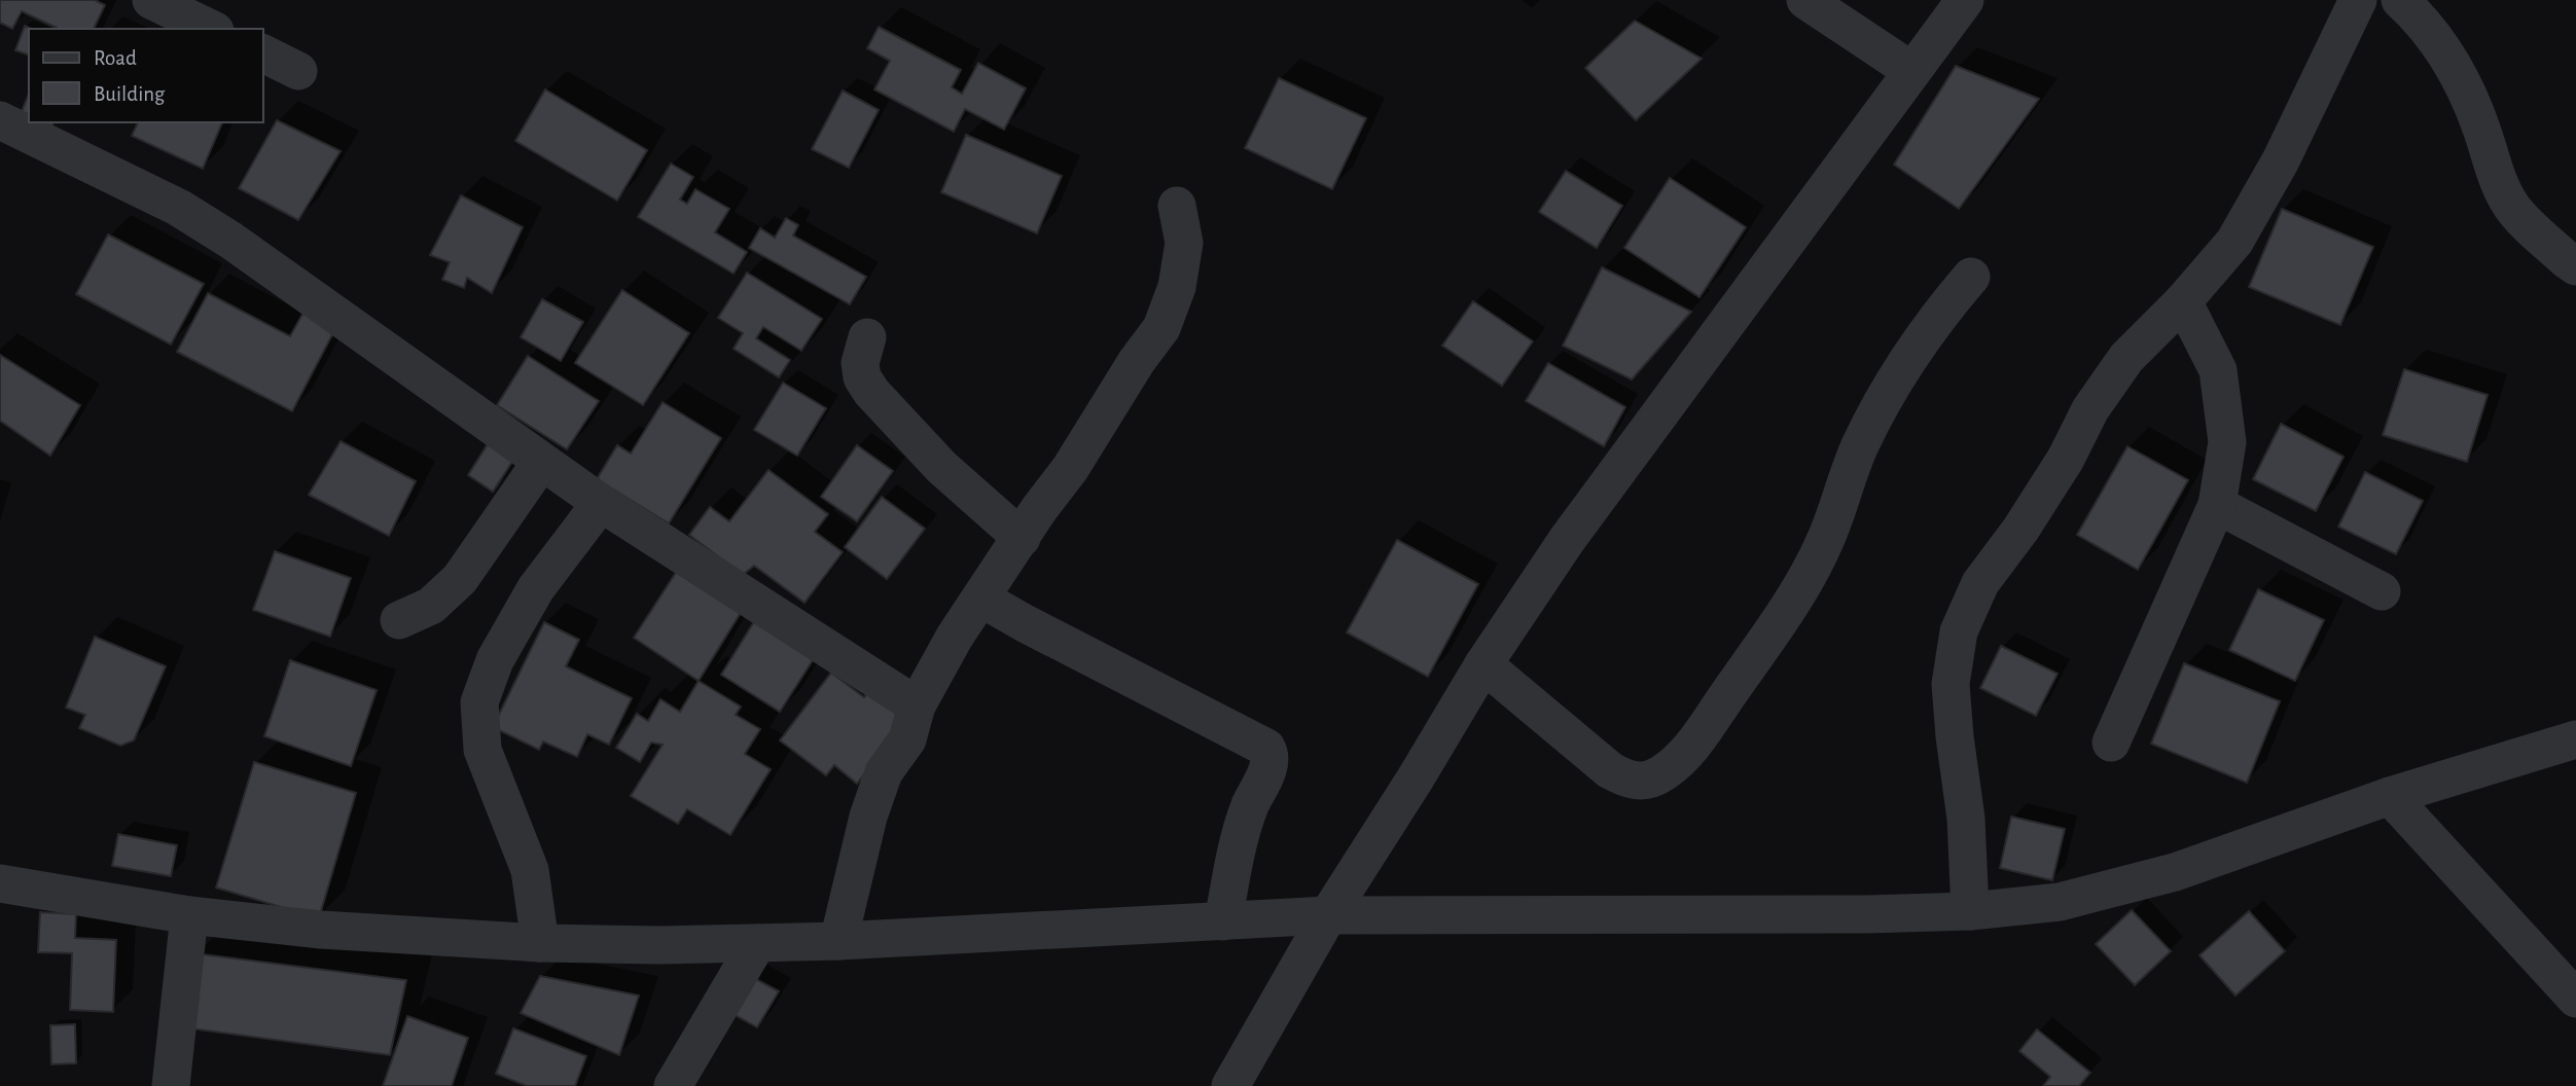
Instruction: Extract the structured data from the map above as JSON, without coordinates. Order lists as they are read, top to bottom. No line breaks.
{"legend":["Road","Building"]}
